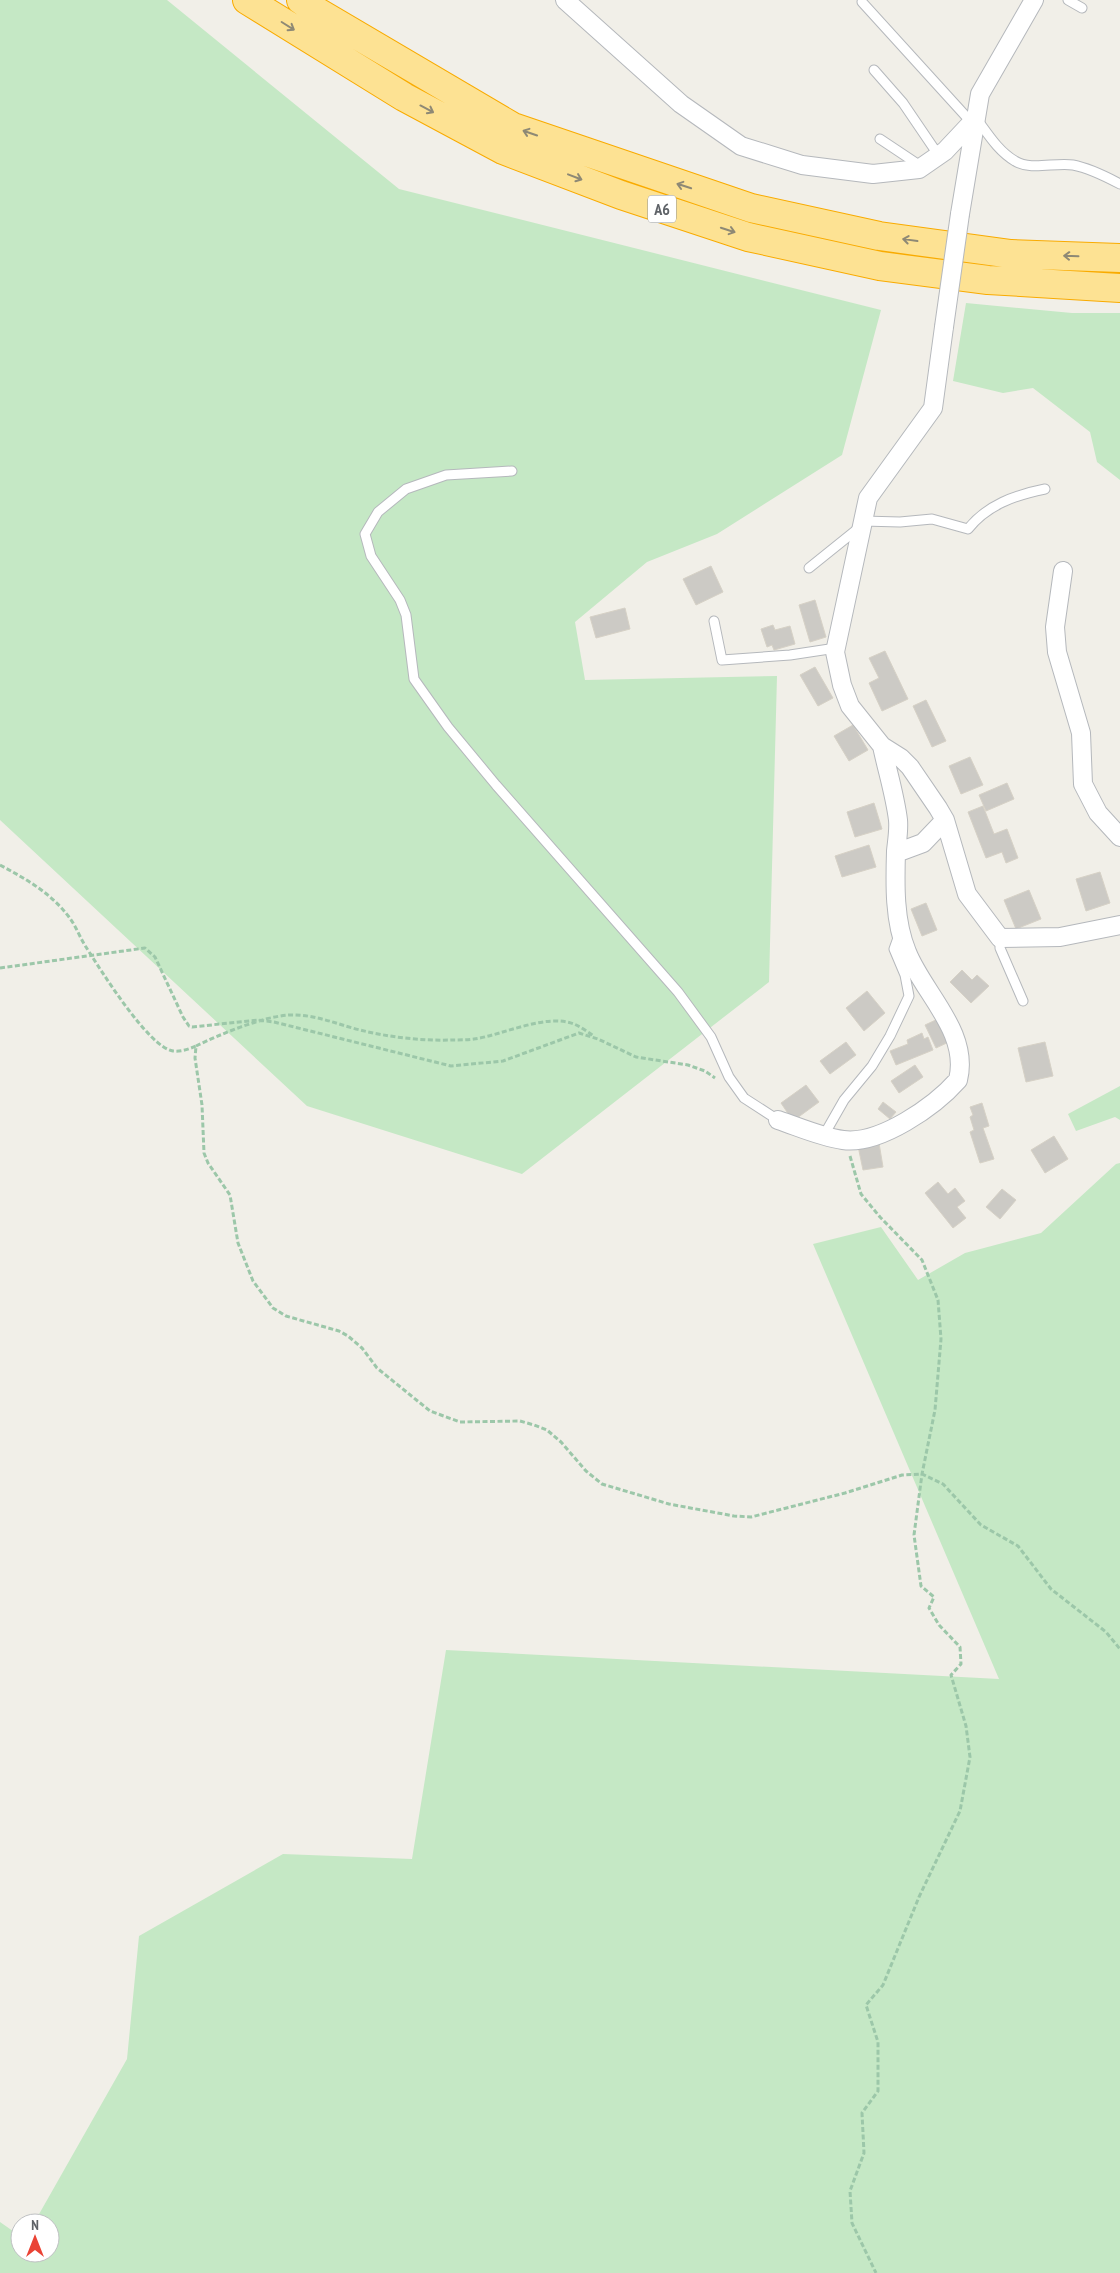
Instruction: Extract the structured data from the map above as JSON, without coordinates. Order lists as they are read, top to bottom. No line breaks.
{"streets":{"highway":["A6"]},"north":"top"}
